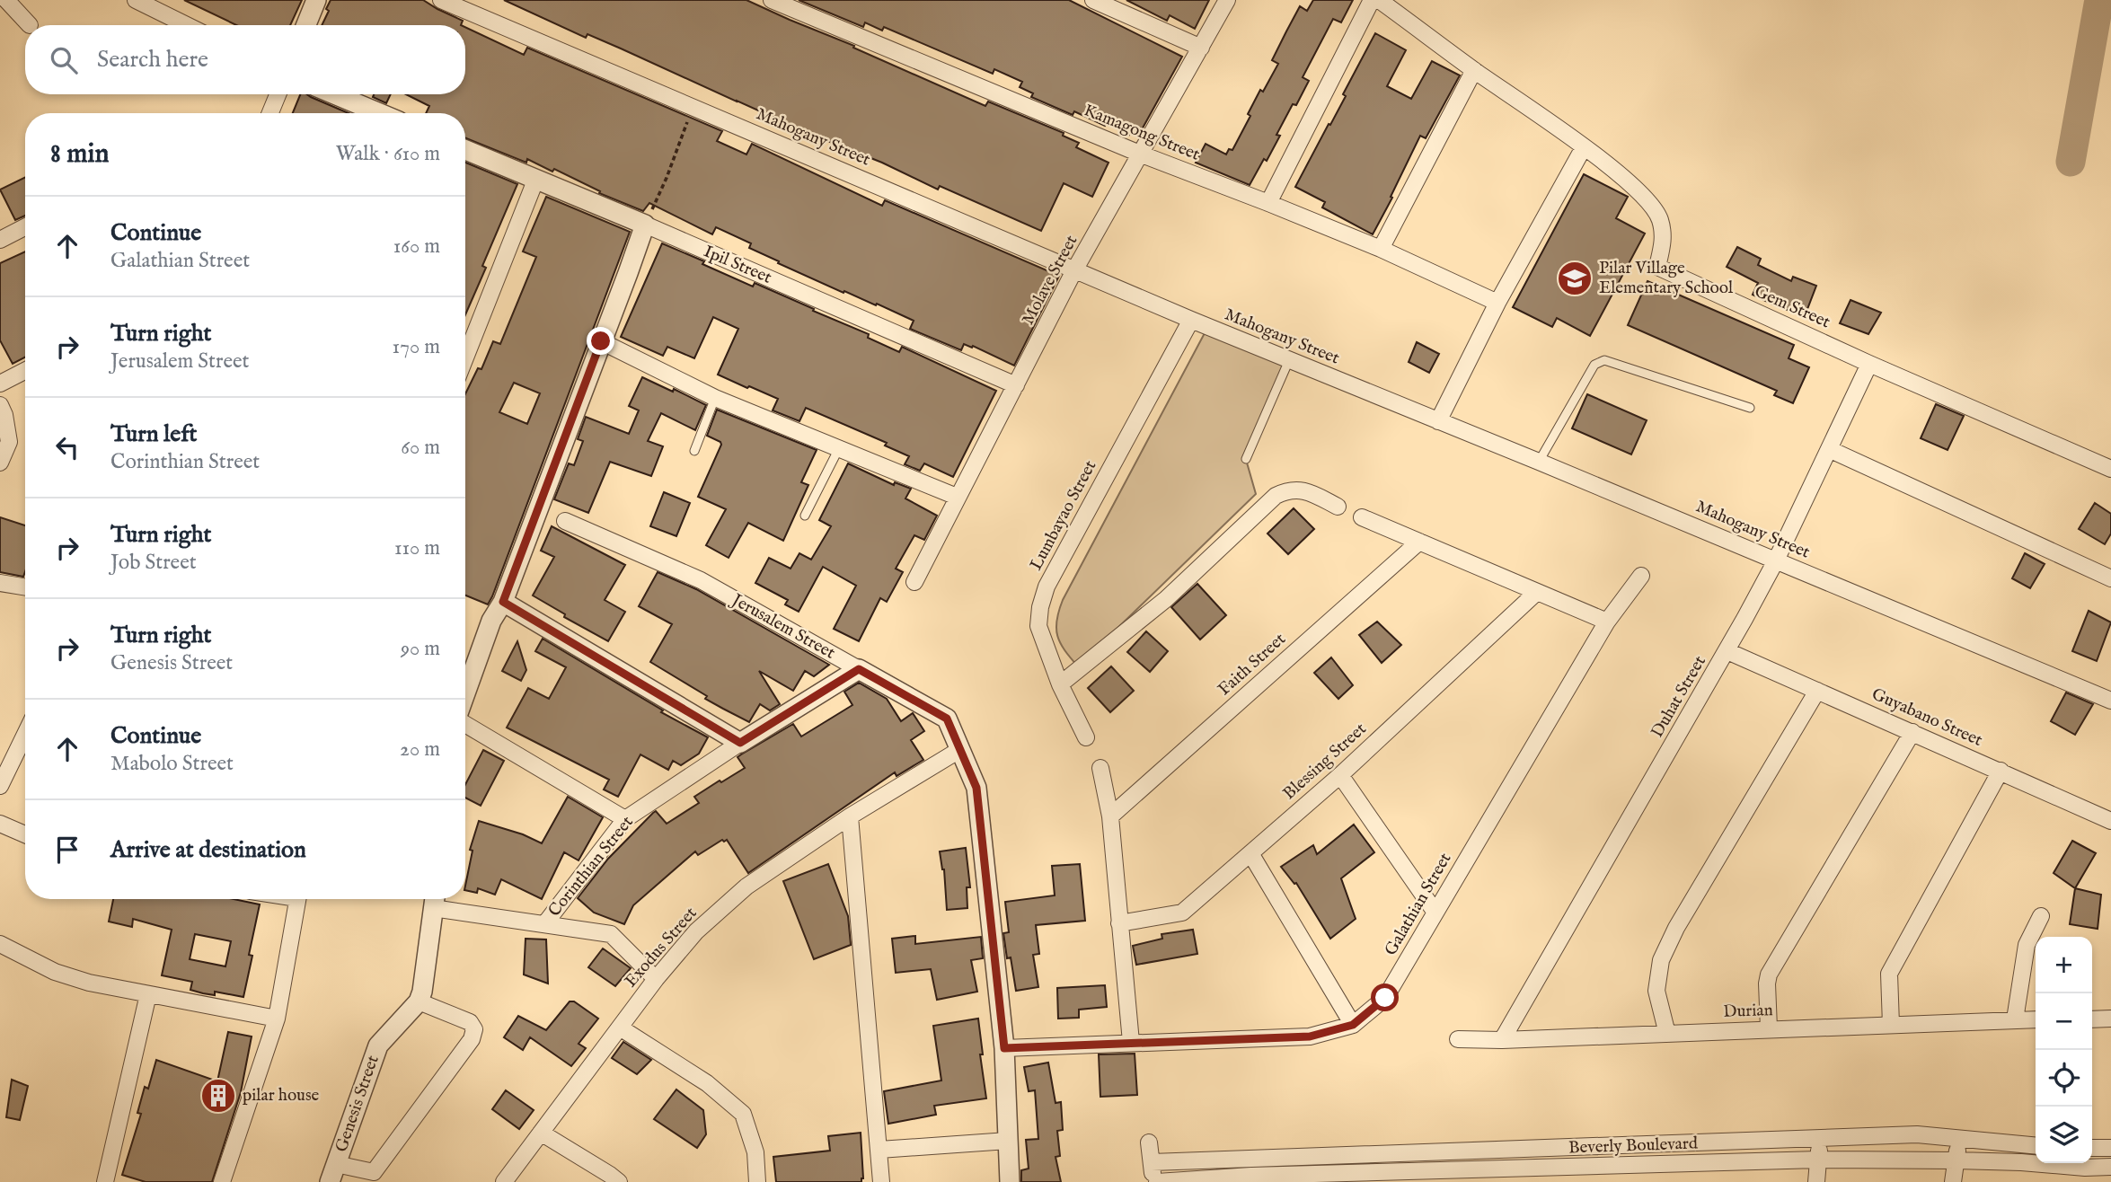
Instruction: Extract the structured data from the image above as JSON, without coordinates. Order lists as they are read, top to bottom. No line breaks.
{"streets":{"street":["Kamagong Street","Mahogany Street","Ipil Street","Molave Street","Gem Street","Lumbayao Street","Jerusalem Street","Faith Street","Duhat Street","Guyabano Street","Blessing Street","Corinthian Street","Galathian Street","Exodus Street","Durian","Genesis Street","Beverly Boulevard"]},"crossings":[["Kamagong Street","Molave Street"],["Mahogany Street","Molave Street"],["Mahogany Street","Lumbayao Street"],["Mahogany Street","Duhat Street"],["Ipil Street","Molave Street"],["Gem Street","Duhat Street"],["Jerusalem Street","Corinthian Street"],["Jerusalem Street","Galathian Street"],["Jerusalem Street","Exodus Street"],["Duhat Street","Guyabano Street"],["Duhat Street","Durian"]],"places":{"school or university":["Pilar Village Elementary School"],"building":["pilar house"]},"page":{"search":"Search here","heading":["8 min","Walk · 610 m"],"list":[["Continue","Galathian Street","160 m"],["Turn right","Jerusalem Street","170 m"],["Turn left","Corinthian Street","60 m"],["Turn right","Job Street","110 m"],["Turn right","Genesis Street","90 m"],["Continue","Mabolo Street","20 m"],"Arrive at destination"],"map_buttons":["+","−"]}}
